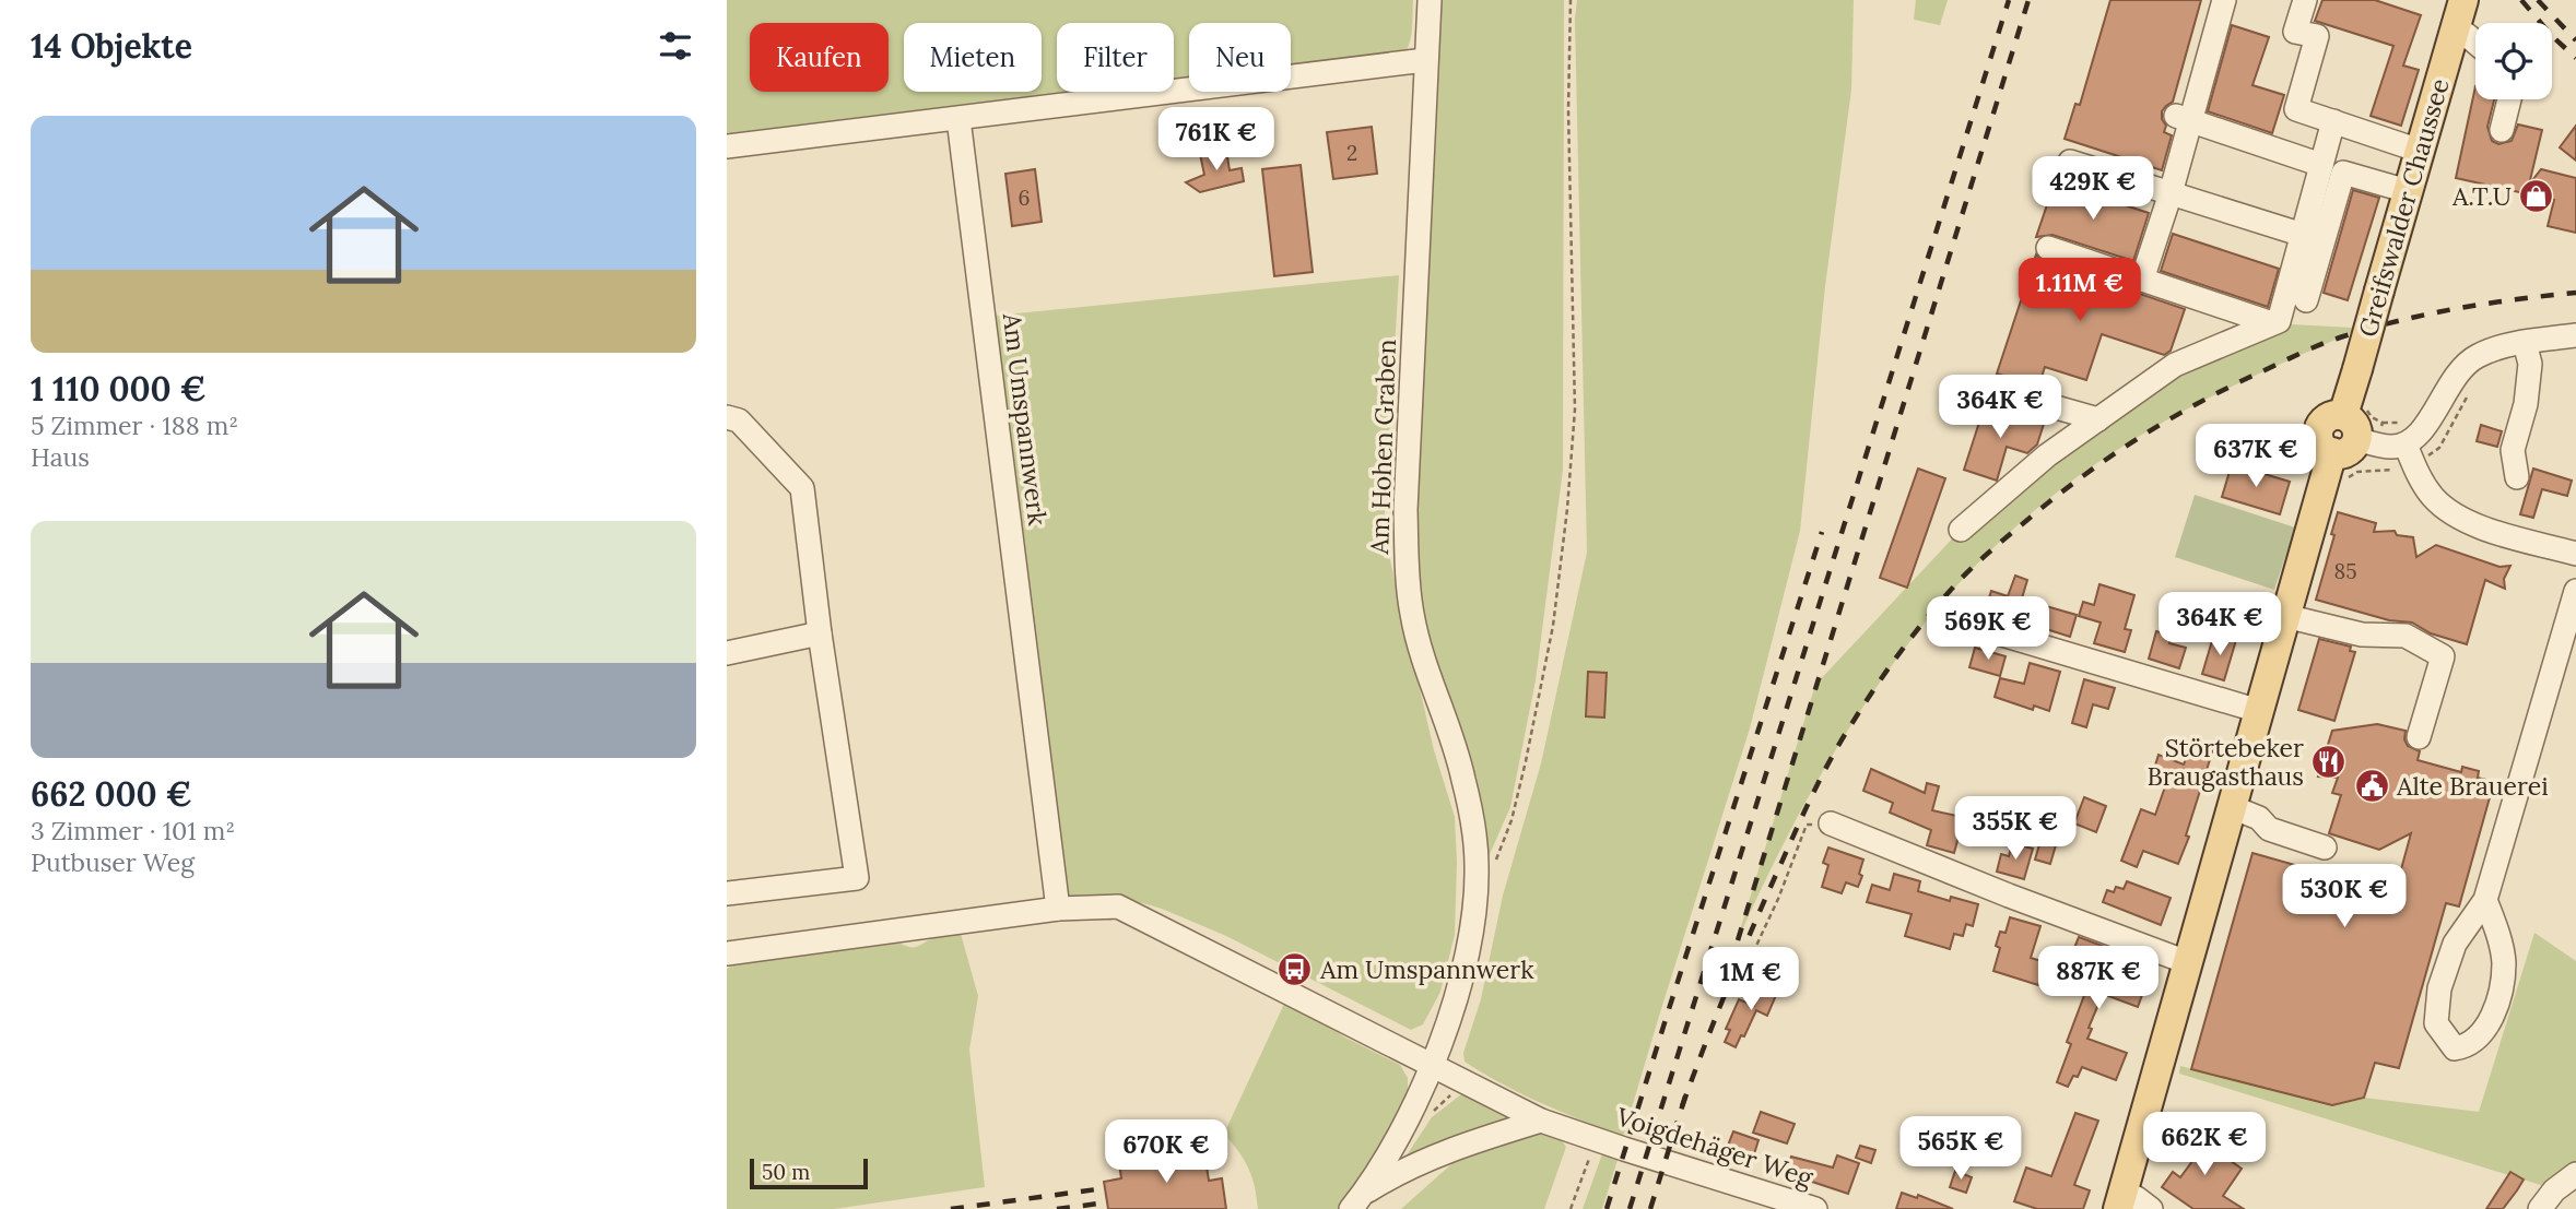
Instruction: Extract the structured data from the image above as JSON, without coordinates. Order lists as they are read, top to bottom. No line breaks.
{"streets":{"main road":["Greifswalder Chaussee"],"street":["Am Umspannwerk","Am Hohen Graben","Voigdehäger Weg"]},"crossings":[["Am Hohen Graben","Voigdehäger Weg"]],"places":{"shop":["A.T.U"],"restaurant":["Störtebeker Braugasthaus"],"public building":["Alte Brauerei"],"bus stop":["Am Umspannwerk"]},"house_numbers":["2","6","85"],"scale_bar":"50 m","page":{"heading":"14 Objekte","chip":["Kaufen","Mieten","Filter","Neu"],"list":[{"name":"1 110 000 €","note":"5 Zimmer · 188 m² · Haus"},{"name":"662 000 €","note":"3 Zimmer · 101 m² · Putbuser Weg"}],"price":["761K €","429K €","1.11M €","364K €","637K €","364K €","569K €","355K €","530K €","887K €","1M €","662K €","565K €","670K €"],"scale":"50 m"}}
